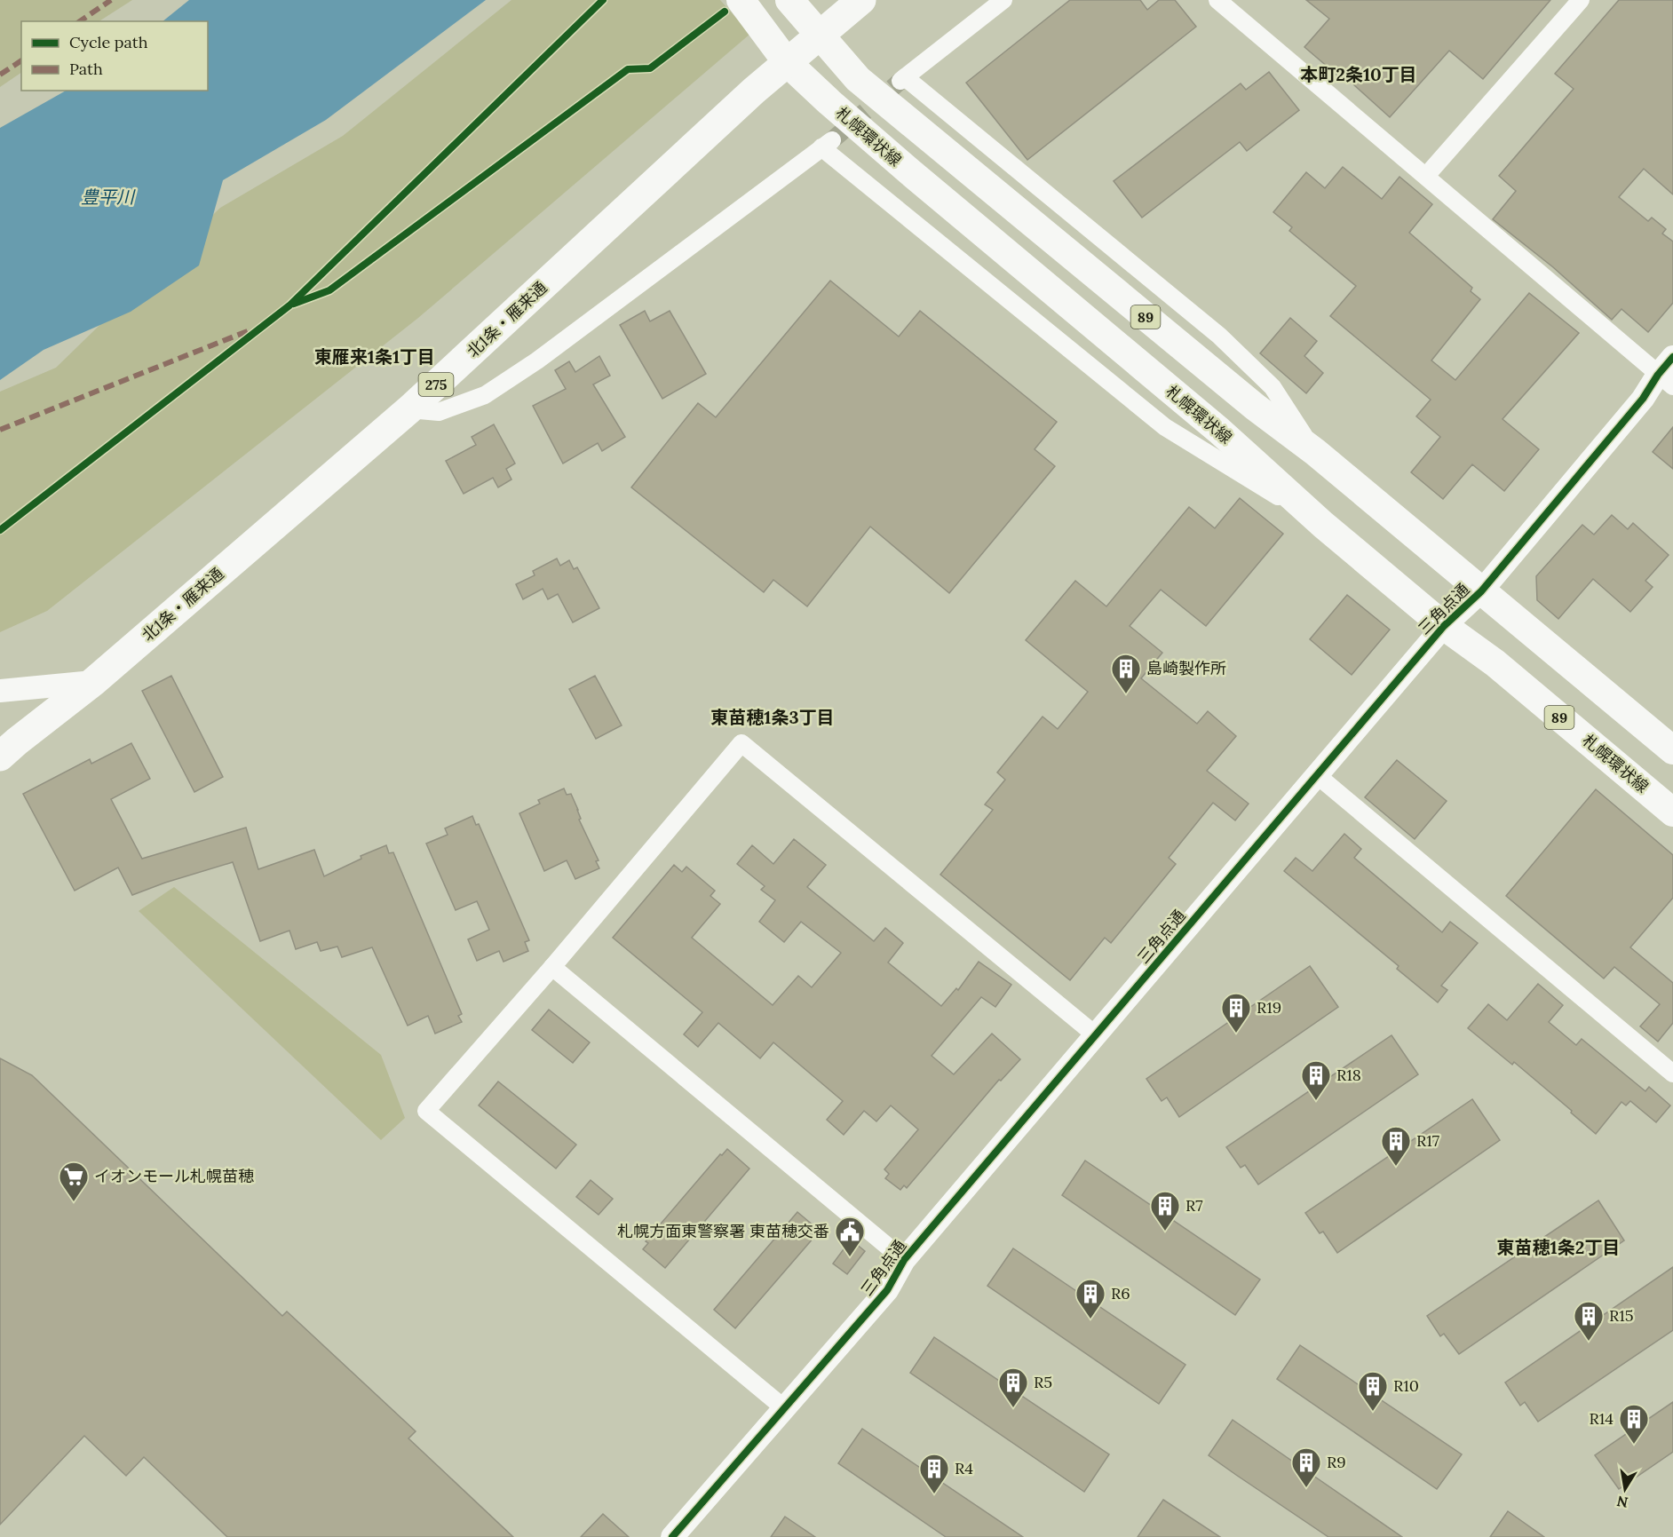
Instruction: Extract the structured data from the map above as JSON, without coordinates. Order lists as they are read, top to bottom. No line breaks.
{"streets":{"highway":["北1条・雁来通","275"],"main road":["札幌環状線","89"],"street":["三角点通"]},"crossings":[["札幌環状線","北1条・雁来通"],["札幌環状線","三角点通"],["89","北1条・雁来通"],["89","三角点通"]],"districts":["本町2条10丁目","東雁来1条1丁目","東苗穂1条3丁目","東苗穂1条2丁目"],"water":["豊平川"],"places":{"building":["島崎製作所","R19","R18","R17","R7","R6","R15","R5","R10","R14","R9","R4"],"supermarket":["イオンモール札幌苗穂"],"public building":["札幌方面東警察署 東苗穂交番"]},"legend":["Cycle path","Path"],"north":"bottom"}
